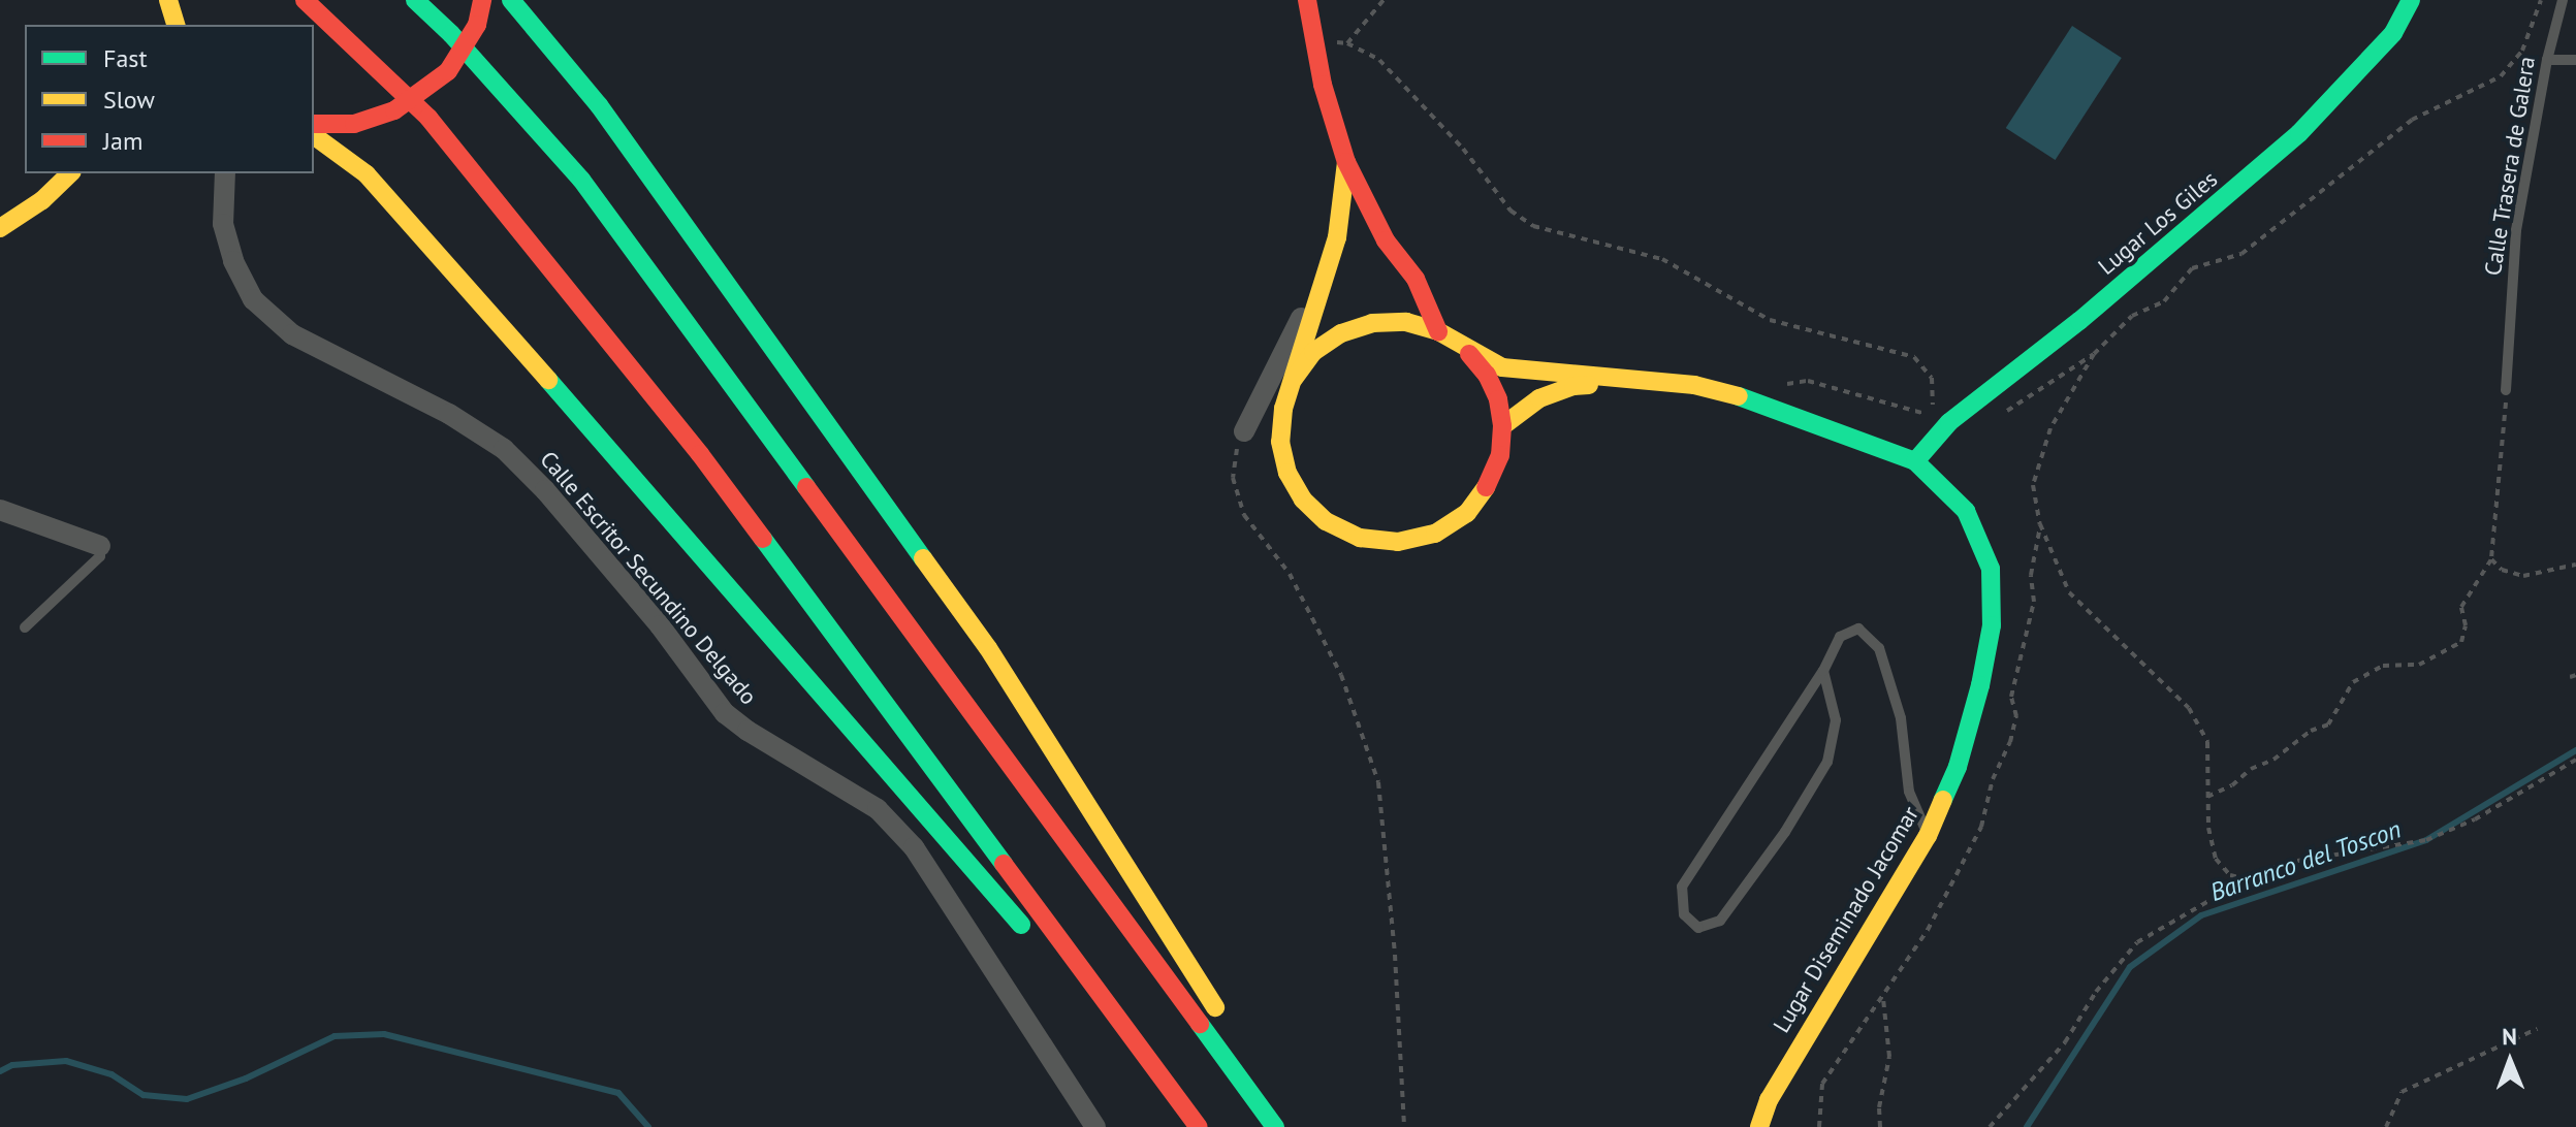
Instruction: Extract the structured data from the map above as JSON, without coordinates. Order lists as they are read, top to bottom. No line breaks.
{"streets":{"main road":["Lugar Los Giles","Lugar Diseminado Jacomar"],"street":["Calle Escritor Secundino Delgado"],"lane":["Calle Trasera de Galera"]},"crossings":[["Lugar Los Giles","Lugar Diseminado Jacomar"]],"water":["Barranco del Toscon"],"legend":["Fast","Slow","Jam"],"north":"top"}
